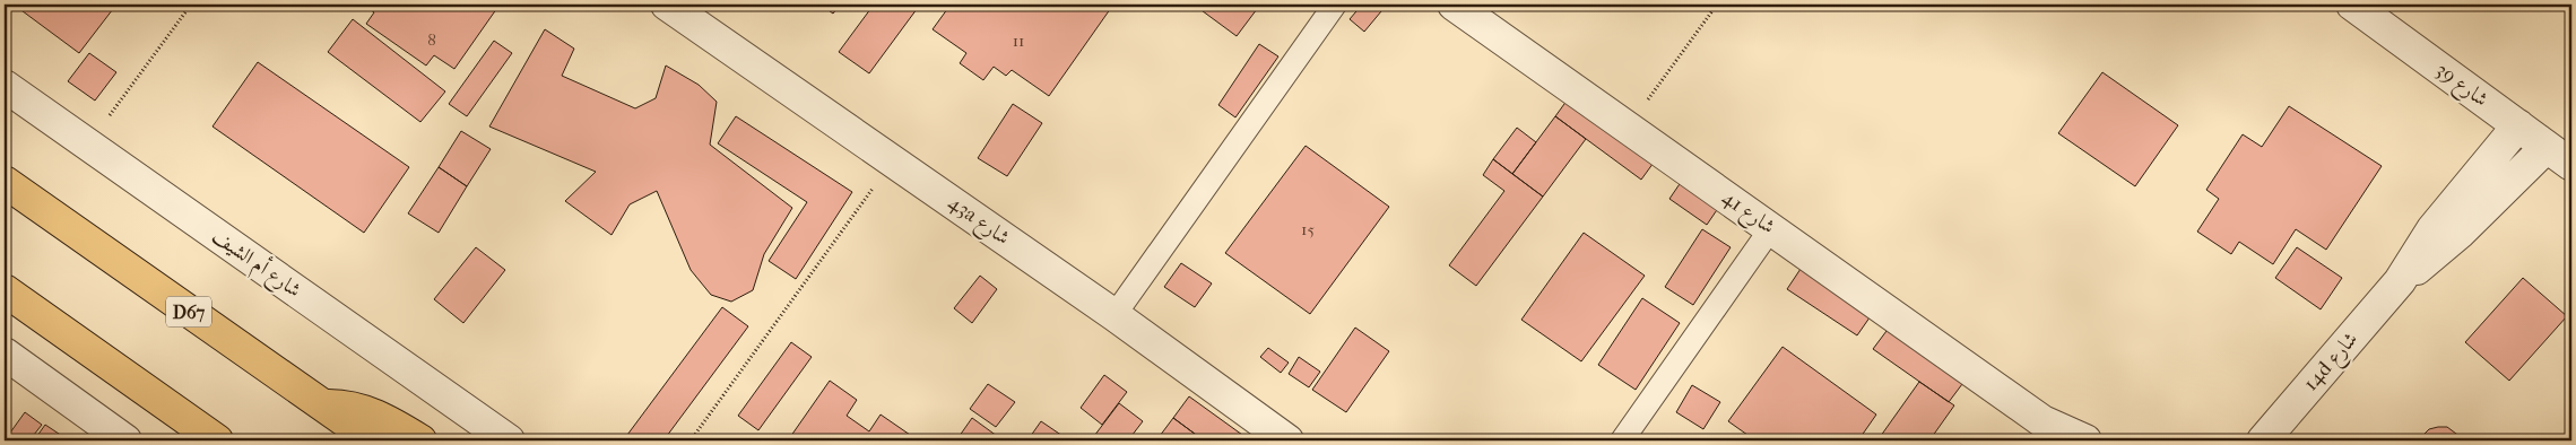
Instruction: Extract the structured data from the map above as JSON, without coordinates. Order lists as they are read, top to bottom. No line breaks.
{"streets":{"main road":["D67"],"street":["شارع 39","شارع 41","43a شارع","شارع أم الشيف","14d شارع"]},"crossings":[["شارع 39","14d شارع"]],"house_numbers":["8","11","15"]}
